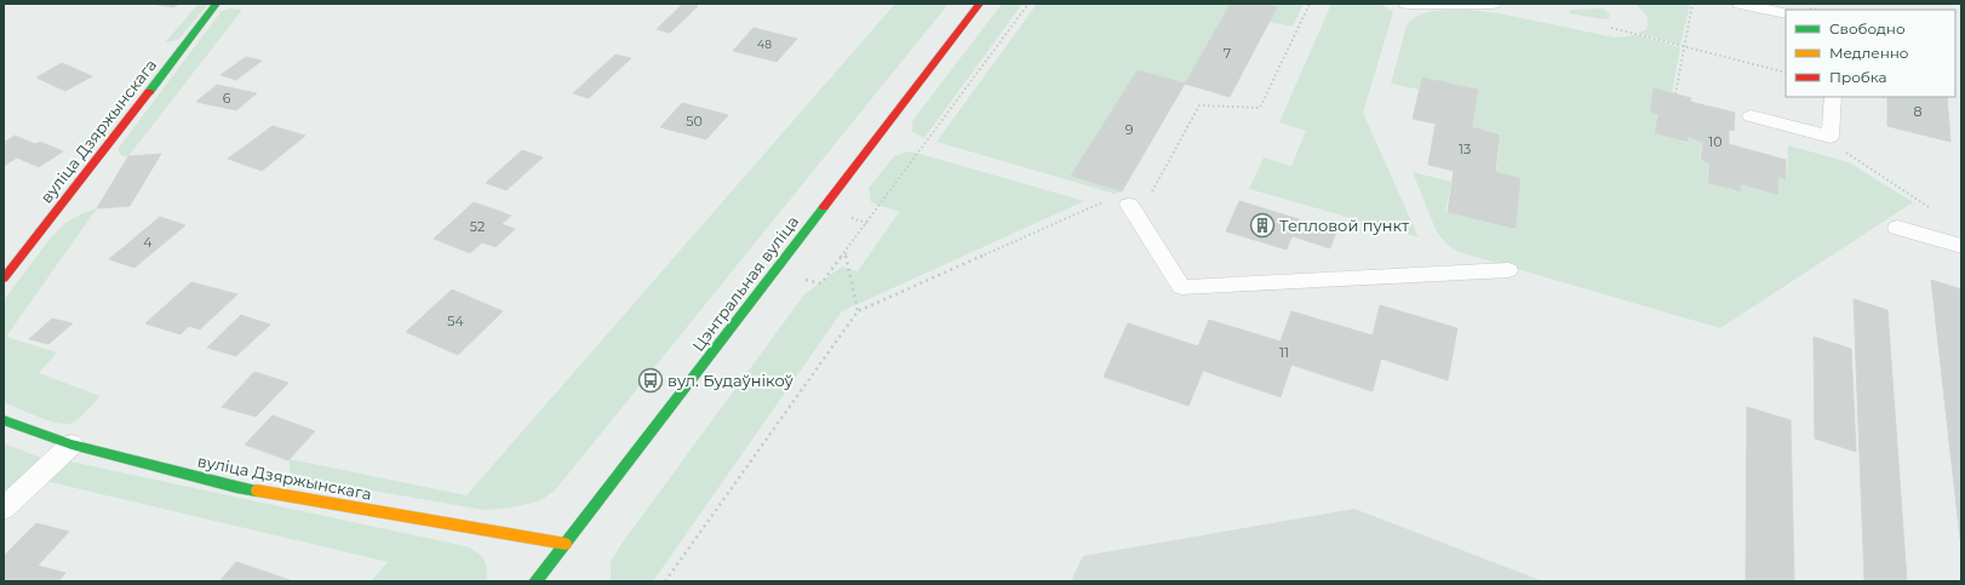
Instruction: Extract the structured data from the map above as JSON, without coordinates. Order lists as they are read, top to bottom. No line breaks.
{"streets":{"street":["вуліца Дзяржынскага","Цэнтральная вуліца"]},"crossings":[["вуліца Дзяржынскага","Цэнтральная вуліца"]],"places":{"building":["Тепловой пункт"],"bus stop":["вул. Будаўнікоў"]},"house_numbers":["48","7","6","8","50","9","10","13","52","4","54","11"],"legend":["Свободно","Медленно","Пробка"]}
